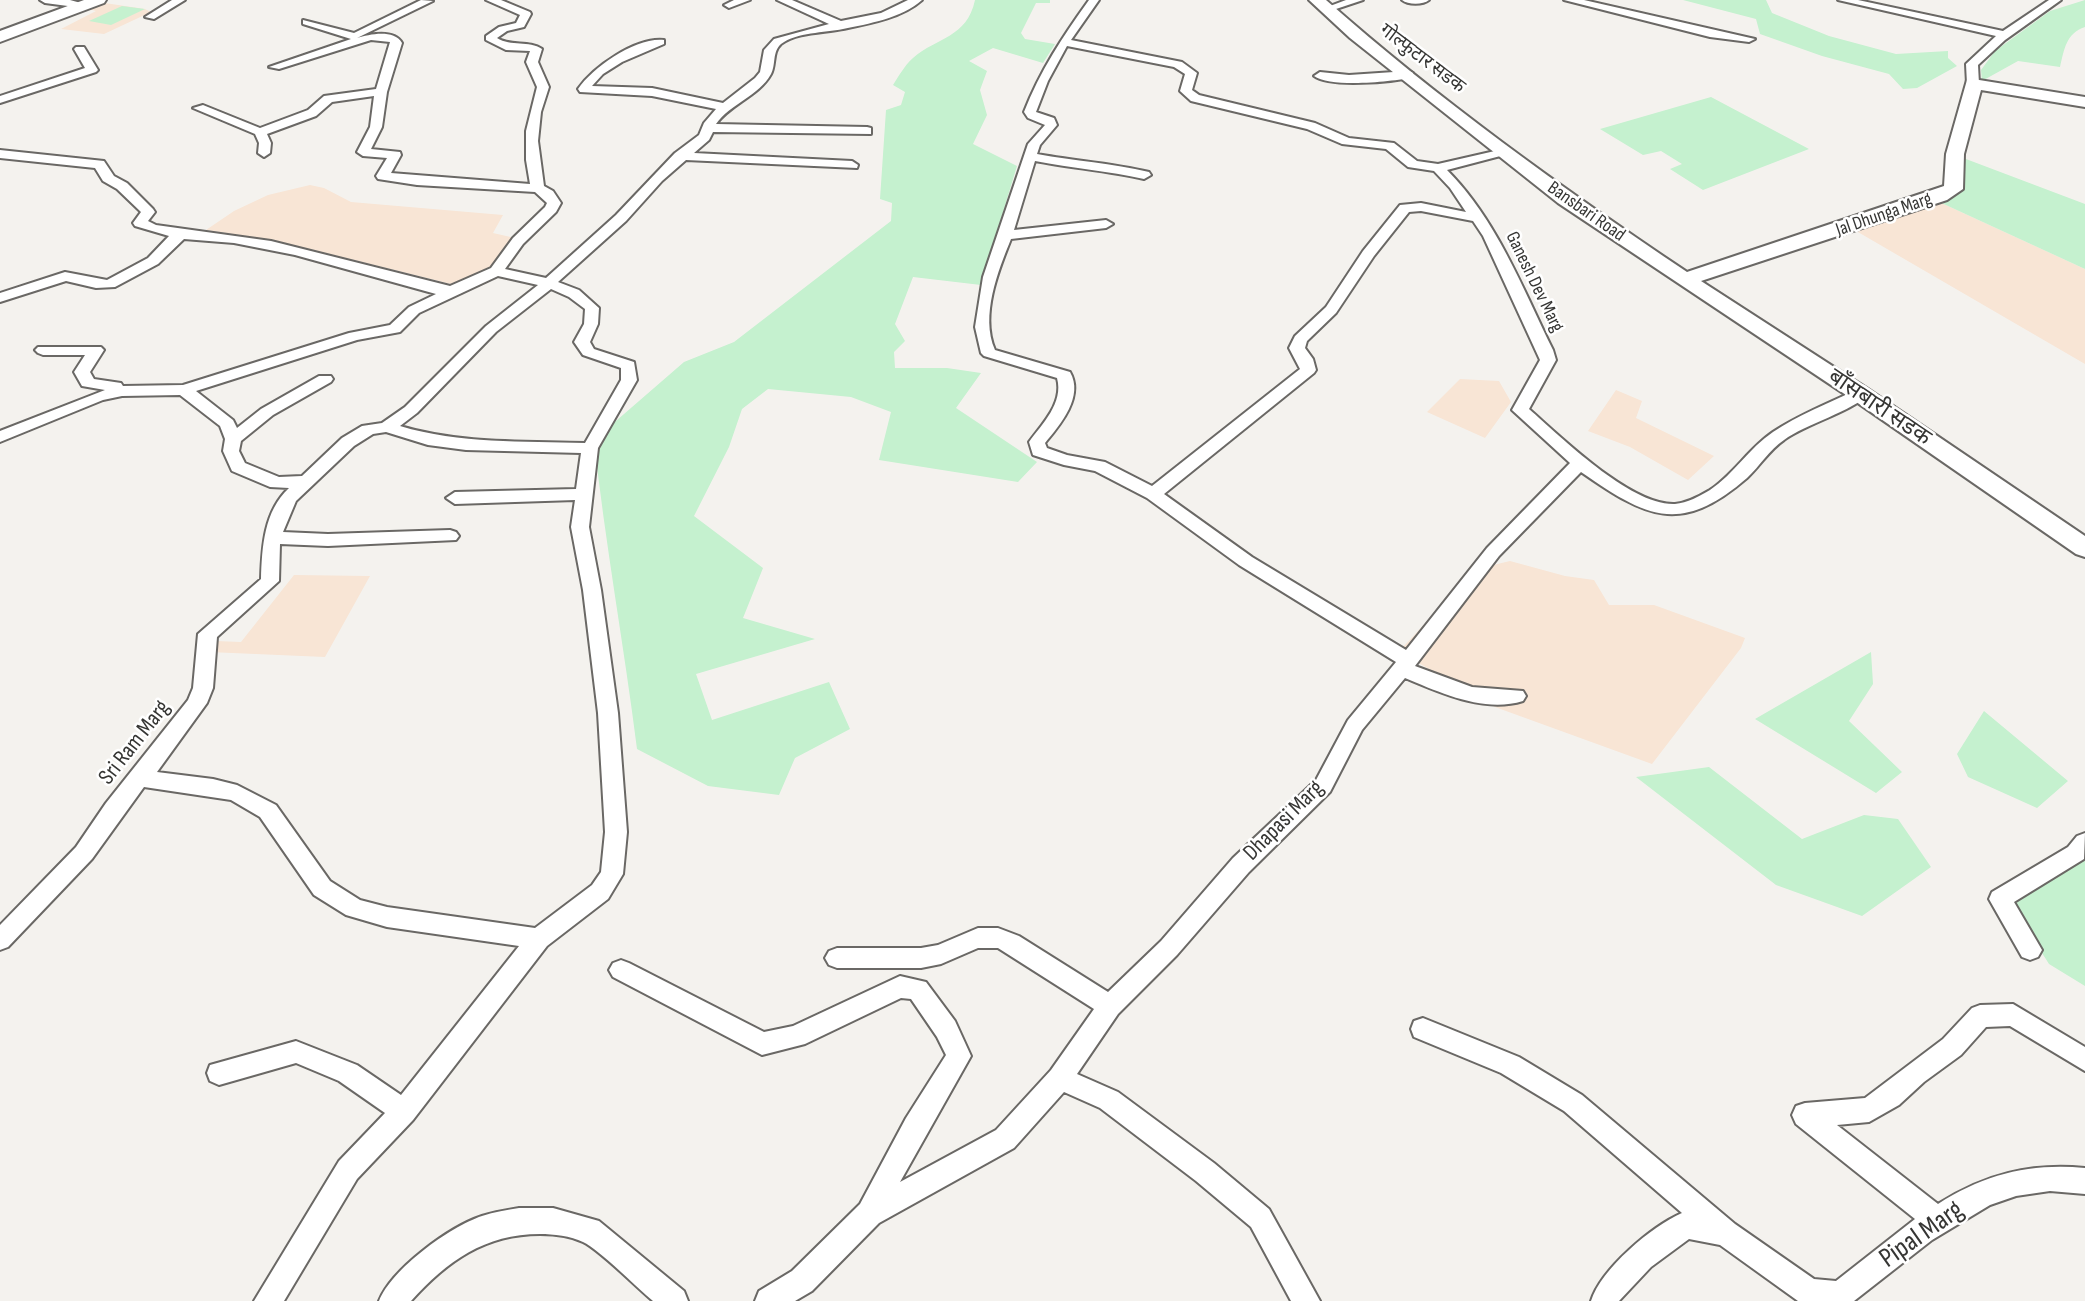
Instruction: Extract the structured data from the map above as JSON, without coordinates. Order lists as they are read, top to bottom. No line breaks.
{"streets":{"main road":["गोल्फुटार सडक","Bansbari Road","Jal Dhunga Marg","बाँसबारी सडक"],"street":["Ganesh Dev Marg","Sri Ram Marg","Dhapasi Marg","Pipal Marg"]},"crossings":[["गोल्फुटार सडक","Bansbari Road"],["Bansbari Road","Jal Dhunga Marg"],["Bansbari Road","बाँसबारी सडक"],["Jal Dhunga Marg","बाँसबारी सडक"],["Ganesh Dev Marg","Dhapasi Marg"]]}
